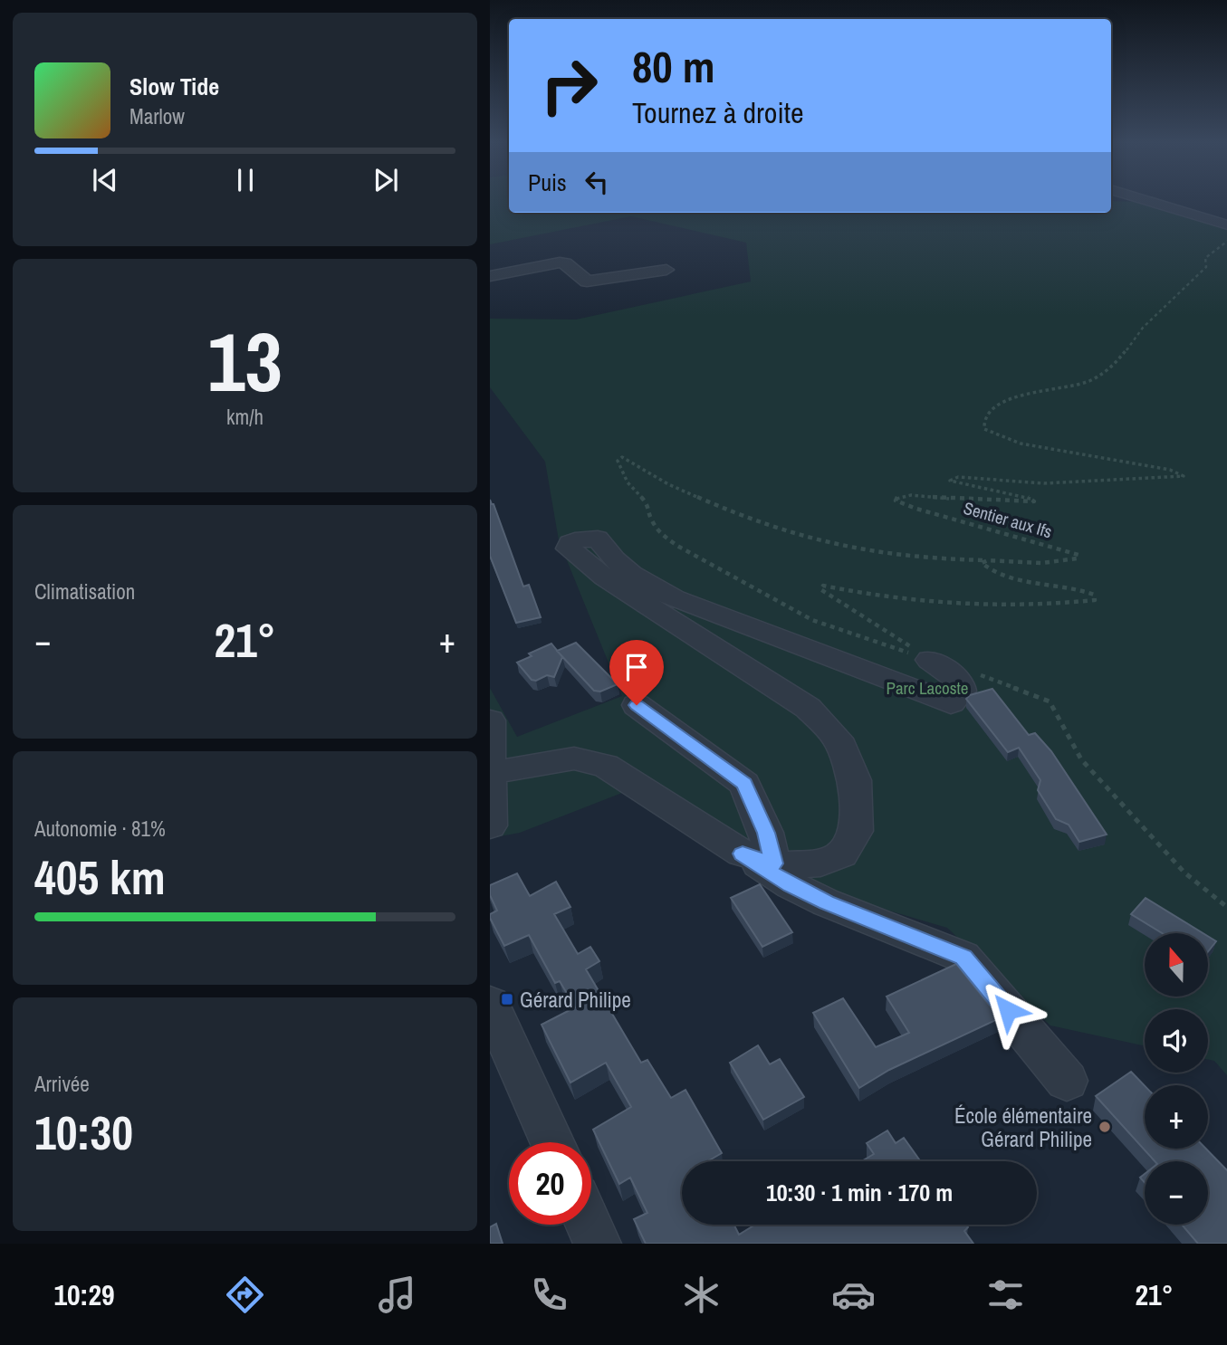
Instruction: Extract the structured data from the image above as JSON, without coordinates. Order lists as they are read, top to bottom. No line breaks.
{"streets":{"path":["Sentier aux Ifs"]},"parks":["Parc Lacoste"],"places":{"transit":["Gérard Philipe"],"other":["École élémentaire Gérard Philipe"]},"north":"top","page":{"turn":["80 m","Tournez à droite"],"song":["Slow Tide","Marlow"],"then":"Puis","tile":[["13","km/h"],"Climatisation",["Autonomie · 81%","405 km"],["Arrivée","10:30"]],"heat":["−","21°","+"],"map_buttons":["+","−"],"limit":"20","trip":"10:30 · 1 min · 170 m","tabs":["10:29","21°"]}}
